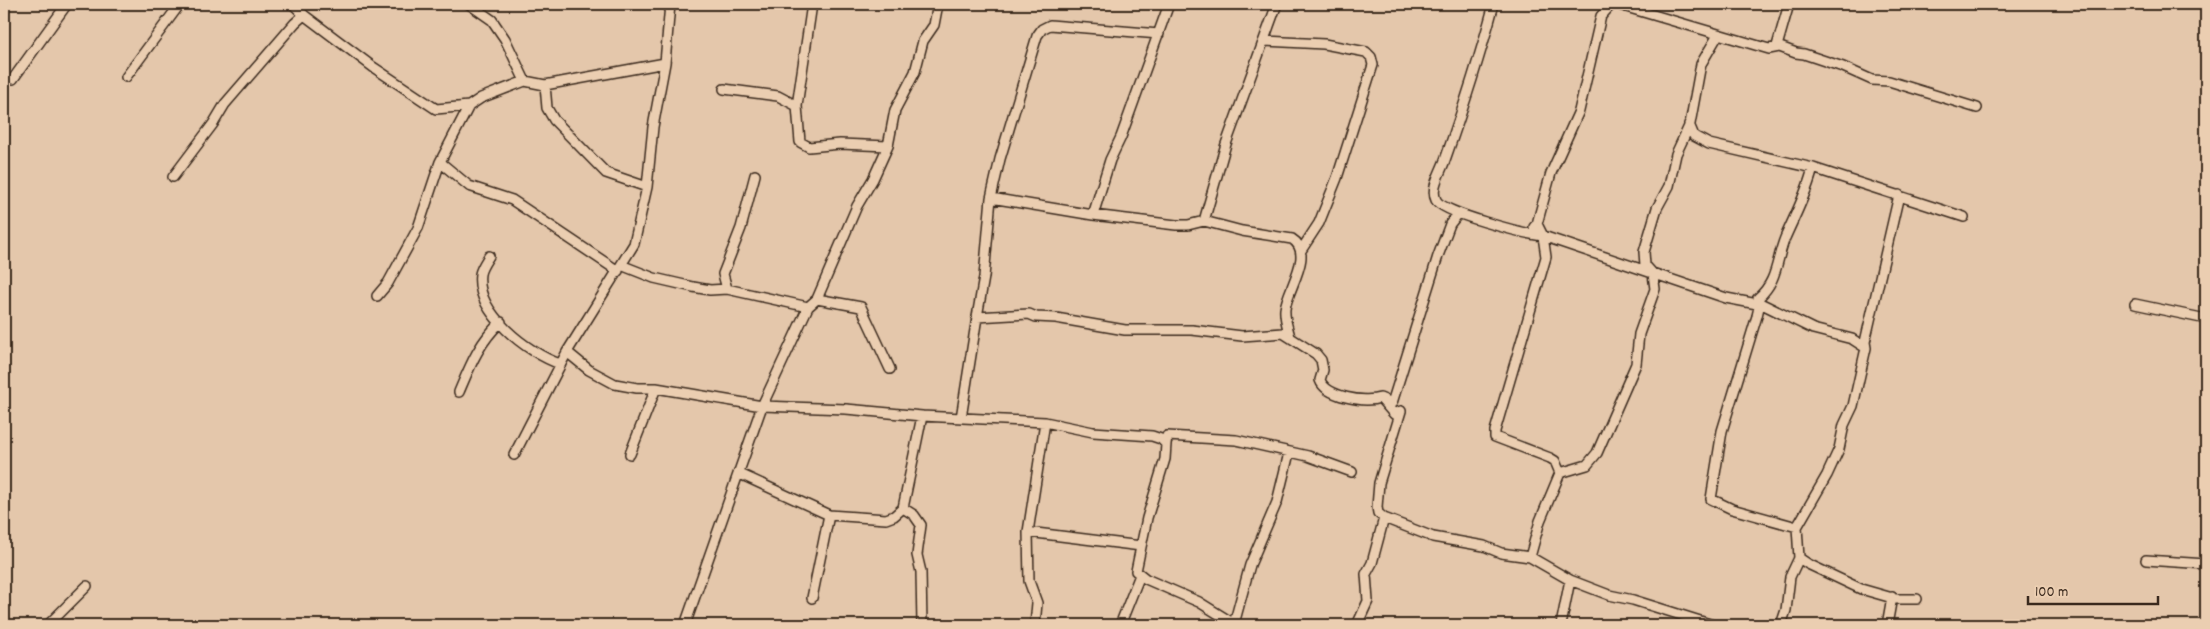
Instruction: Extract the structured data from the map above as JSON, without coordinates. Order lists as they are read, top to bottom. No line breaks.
{"scale_bar":"100 m"}
